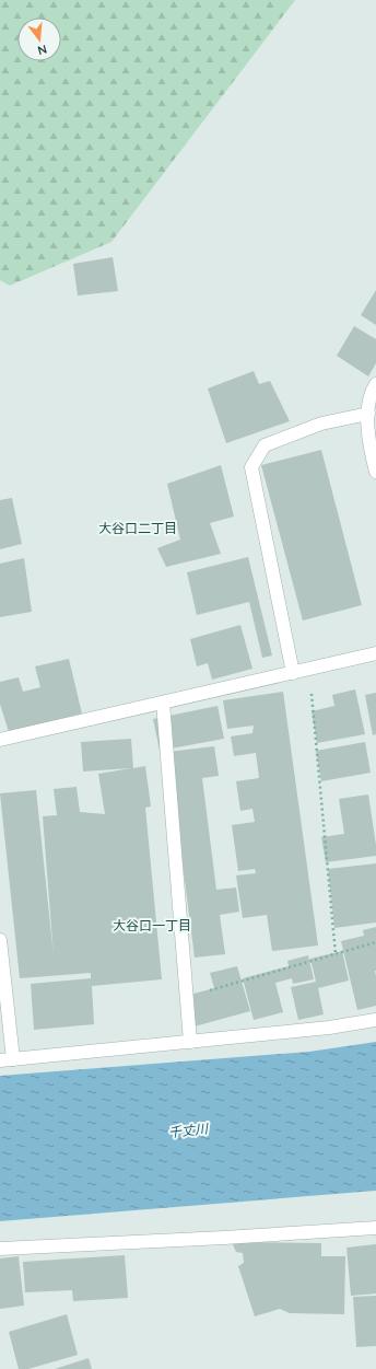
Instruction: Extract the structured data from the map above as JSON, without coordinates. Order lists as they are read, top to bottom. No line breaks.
{"districts":["大谷口二丁目","大谷口一丁目"],"water":["千丈川"],"north":"bottom"}
